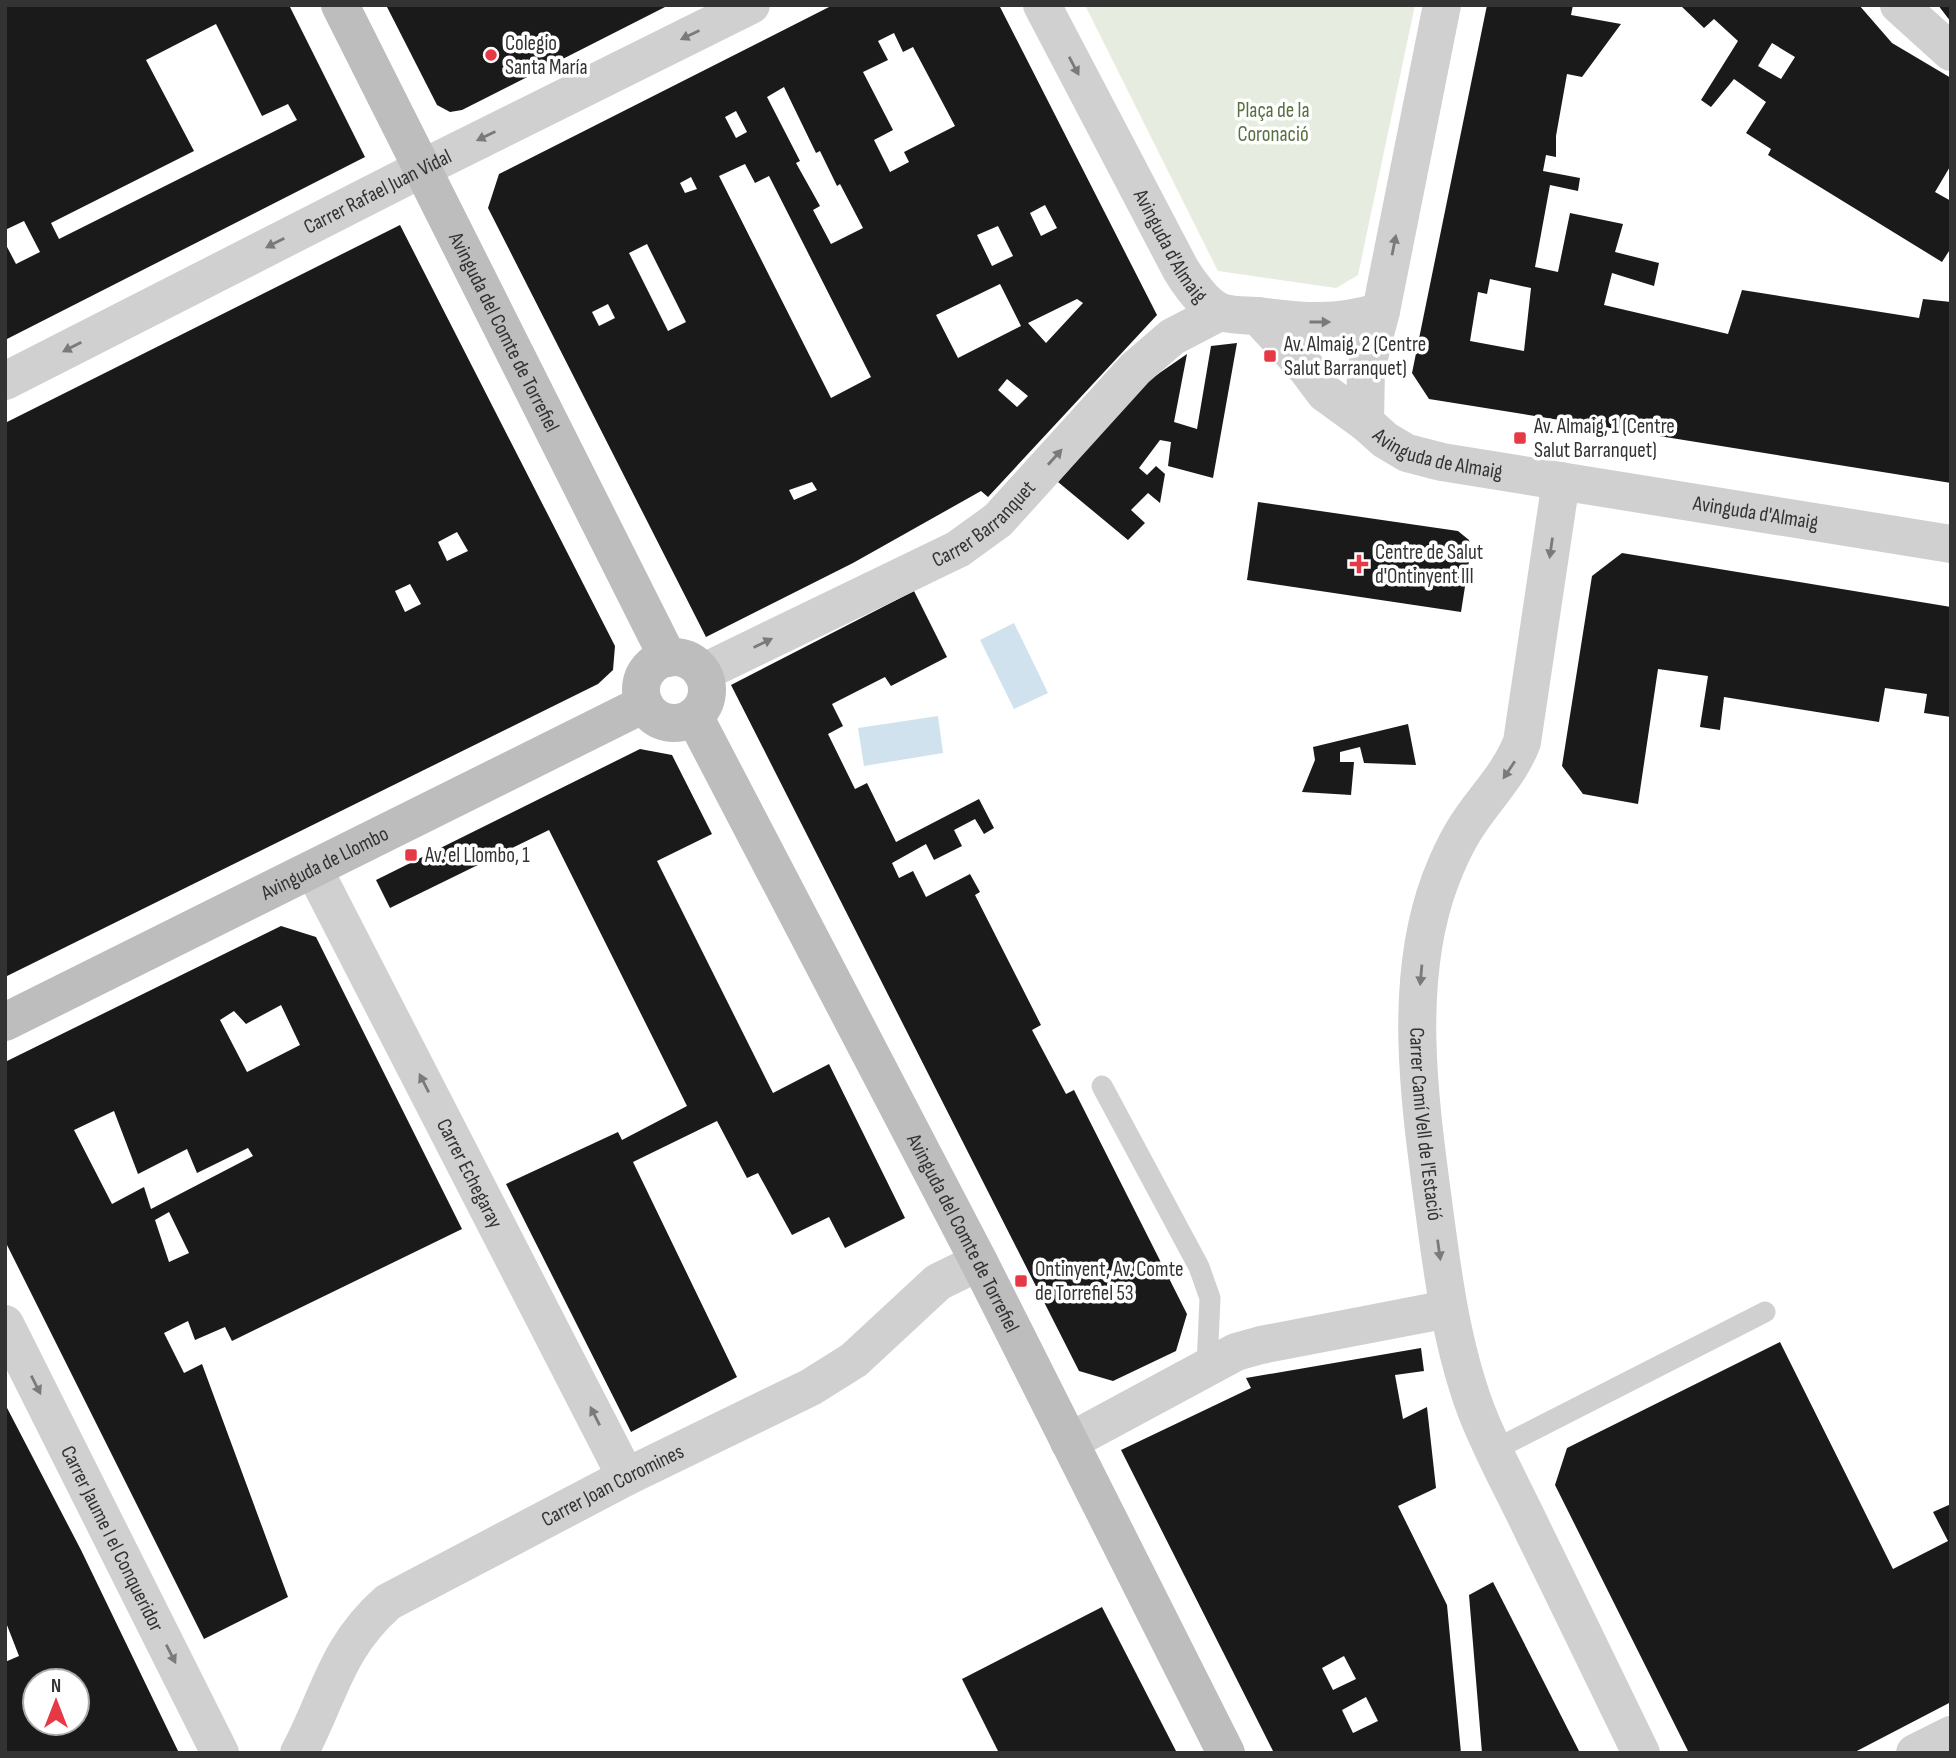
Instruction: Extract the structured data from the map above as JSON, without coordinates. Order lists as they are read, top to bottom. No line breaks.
{"streets":{"street":["Carrer Rafael Juan Vidal","Avinguda d'Almaig","Avinguda del Comte de Torrefiel","Avinguda de Almaig","Carrer Barranquet","Avinguda de Llombo","Carrer Camí Vell de l'Estació","Carrer Echegaray","Carrer Joan Coromines","Carrer Jaume I el Conqueridor"]},"crossings":[["Carrer Rafael Juan Vidal","Avinguda del Comte de Torrefiel"],["Avinguda d'Almaig","Avinguda de Almaig"],["Avinguda d'Almaig","Carrer Barranquet"],["Avinguda d'Almaig","Carrer Camí Vell de l'Estació"],["Avinguda del Comte de Torrefiel","Carrer Barranquet"],["Avinguda del Comte de Torrefiel","Avinguda de Llombo"],["Avinguda del Comte de Torrefiel","Carrer Joan Coromines"],["Avinguda de Almaig","Carrer Camí Vell de l'Estació"],["Carrer Barranquet","Avinguda de Llombo"],["Avinguda de Llombo","Carrer Echegaray"],["Carrer Echegaray","Carrer Joan Coromines"]],"one_way":["Carrer Rafael Juan Vidal","Carrer Barranquet","Carrer Camí Vell de l'Estació","Carrer Echegaray","Carrer Jaume I el Conqueridor"],"parks":["Plaça de la Coronació"],"places":{"other":["Colegio Santa María"],"transit":["Av. Almaig, 2 (Centre Salut Barranquet)","Av. Almaig, 1 (Centre Salut Barranquet)","Av. el Llombo, 1","Ontinyent, Av. Comte de Torrefiel 53"],"health":["Centre de Salut d'Ontinyent III"]},"north":"top"}
